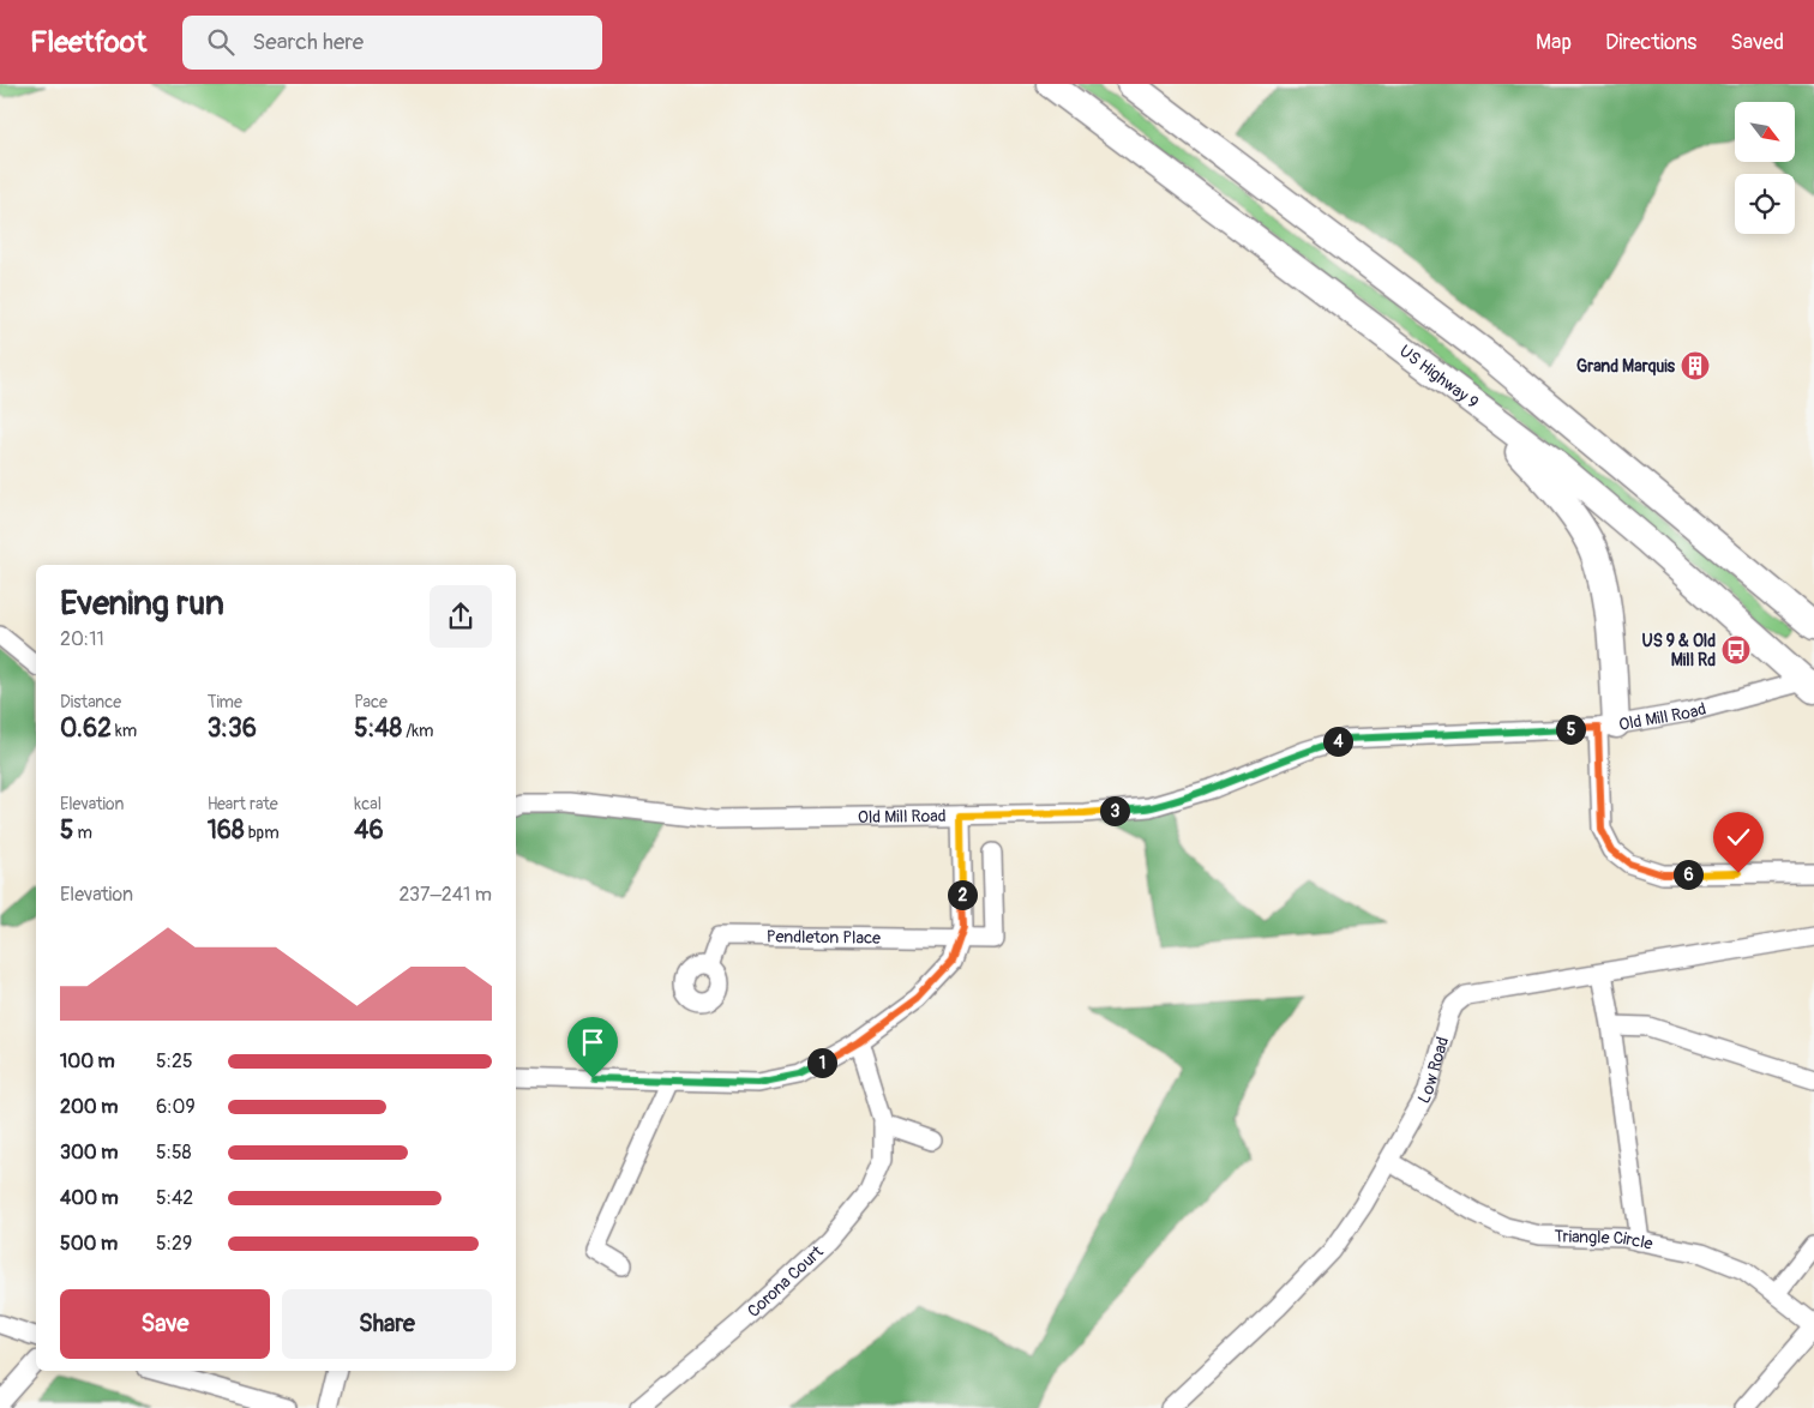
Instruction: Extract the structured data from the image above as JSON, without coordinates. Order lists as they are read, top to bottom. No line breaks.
{"streets":{"highway":["US Highway 9"],"street":["Old Mill Road","Pendleton Place","Low Road","Triangle Circle","Corona Court"]},"crossings":[["US Highway 9","Old Mill Road"],["Low Road","Triangle Circle"]],"places":{"building":["Grand Marquis"],"bus stop":["US 9 & Old Mill Rd"]},"north":"bottom right","page":{"header":"Fleetfoot","search":"Search here","nav":["Map","Directions","Saved"],"heading":["Evening run","20:11"],"stats":[["Distance","0.62 km"],["Time","3:36"],["Pace","5:48 /km"],["Elevation","5 m"],["Heart rate","168 bpm"],["kcal","46"]],"pins":["5","4","3","6","2","1"],"chart":["Elevation","237–241 m"],"list":[{"name":"100 m","note":"5:25"},{"name":"200 m","note":"6:09"},{"name":"300 m","note":"5:58"},{"name":"400 m","note":"5:42"},{"name":"500 m","note":"5:29"}],"buttons":["Save","Share"]}}
